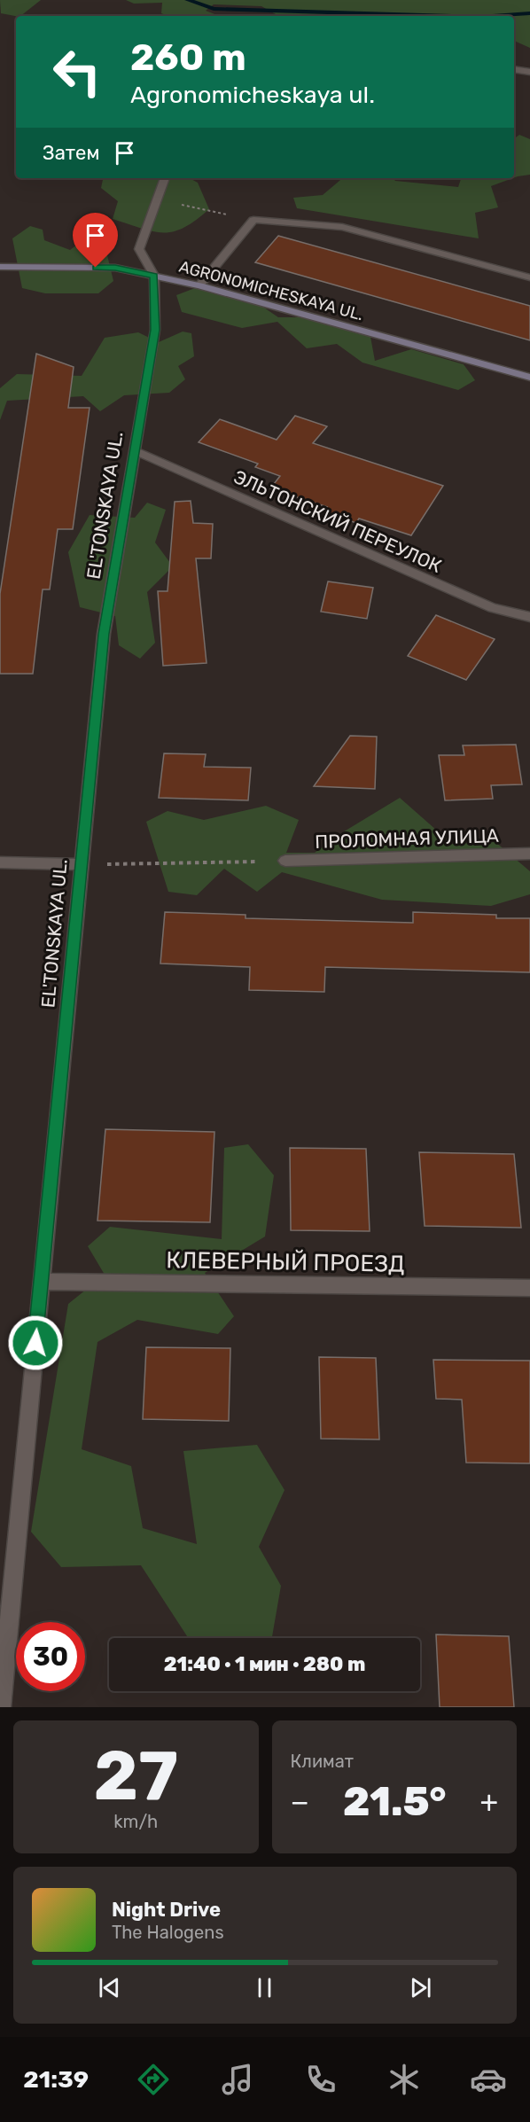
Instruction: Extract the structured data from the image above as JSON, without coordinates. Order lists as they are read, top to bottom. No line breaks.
{"streets":{"street":["AGRONOMICHESKAYA UL.","EL'TONSKAYA UL.","ЭЛЬТОНСКИЙ ПЕРЕУЛОК","ПРОЛОМНАЯ УЛИЦА","КЛЕВЕРНЫЙ ПРОЕЗД"]},"crossings":[["AGRONOMICHESKAYA UL.","EL'TONSKAYA UL."],["EL'TONSKAYA UL.","ЭЛЬТОНСКИЙ ПЕРЕУЛОК"],["EL'TONSKAYA UL.","КЛЕВЕРНЫЙ ПРОЕЗД"]],"page":{"turn":["260 m","Agronomicheskaya ul."],"then":"Затем","limit":"30","trip":"21:40 · 1 мин · 280 m","tile":[["27","km/h"],"Климат"],"heat":["−","21.5°","+"],"song":["Night Drive","The Halogens"],"tabs":"21:39"}}
